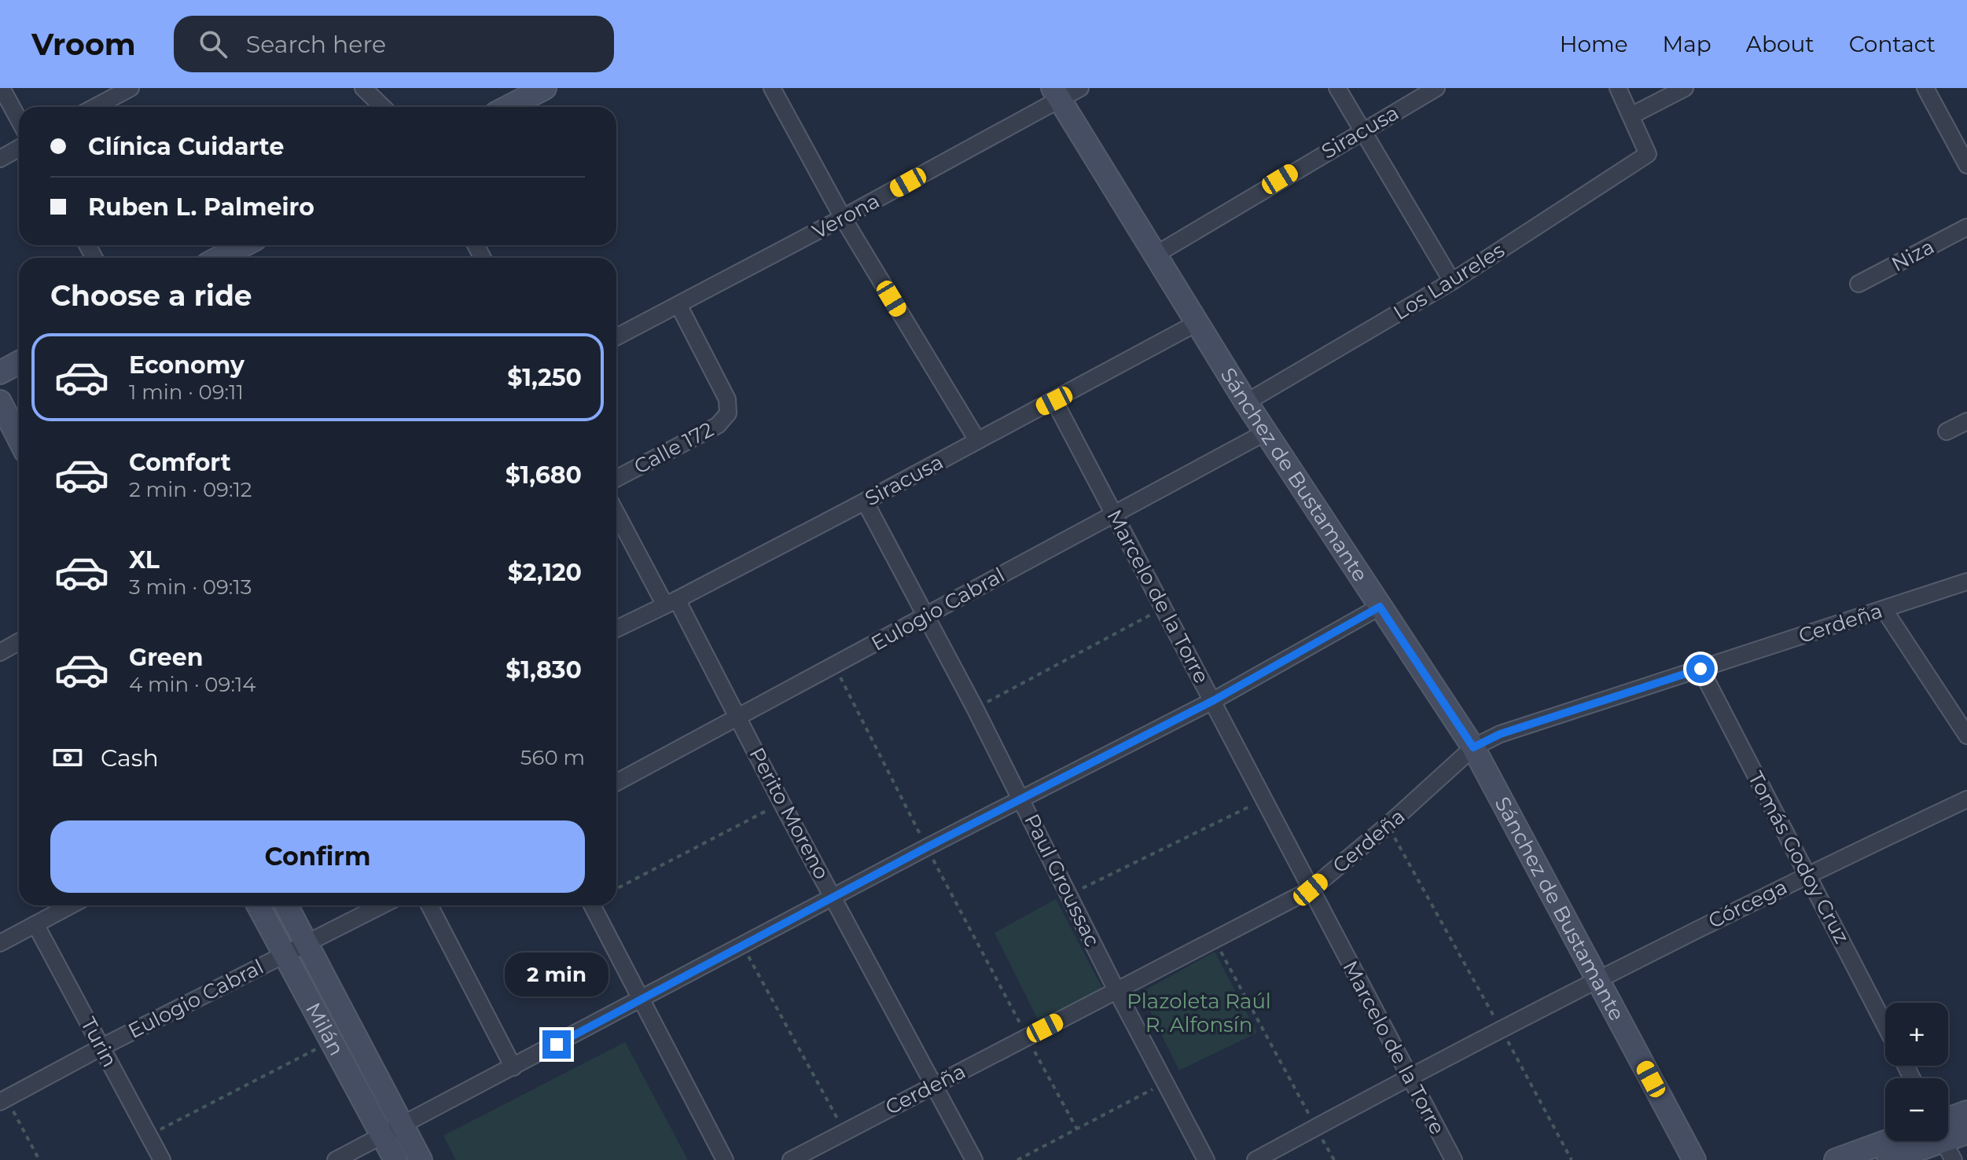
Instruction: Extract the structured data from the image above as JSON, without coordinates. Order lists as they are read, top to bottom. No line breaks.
{"streets":{"street":["Siracusa","Verona","Niza","Los Laureles","Calle 172","Sánchez de Bustamante","Marcelo de la Torre","Eulogio Cabral","Cerdeña","Perito Moreno","Tomás Godoy Cruz","Paul Groussac","Córcega","Milán","Turin"]},"crossings":[["Siracusa","Sánchez de Bustamante"],["Siracusa","Marcelo de la Torre"],["Siracusa","Perito Moreno"],["Siracusa","Paul Groussac"],["Verona","Calle 172"],["Verona","Sánchez de Bustamante"],["Los Laureles","Sánchez de Bustamante"],["Sánchez de Bustamante","Eulogio Cabral"],["Sánchez de Bustamante","Cerdeña"],["Sánchez de Bustamante","Córcega"],["Marcelo de la Torre","Eulogio Cabral"],["Marcelo de la Torre","Cerdeña"],["Marcelo de la Torre","Córcega"],["Eulogio Cabral","Perito Moreno"],["Eulogio Cabral","Paul Groussac"],["Eulogio Cabral","Milán"],["Eulogio Cabral","Turin"],["Cerdeña","Perito Moreno"],["Cerdeña","Tomás Godoy Cruz"],["Cerdeña","Paul Groussac"],["Tomás Godoy Cruz","Córcega"]],"parks":["Plazoleta Raúl R. Alfonsín"],"page":{"header":"Vroom","search":"Search here","nav":["Home","Map","About","Contact"],"banner":["Clínica Cuidarte","Ruben L. Palmeiro"],"heading":"Choose a ride","list":[{"name":"Economy","note":"1 min · 09:11","value":"$1,250"},{"name":"Comfort","note":"2 min · 09:12","value":"$1,680"},{"name":"XL","note":"3 min · 09:13","value":"$2,120"},{"name":"Green","note":"4 min · 09:14","value":"$1,830"}],"pay":["Cash","560 m"],"buttons":"Confirm","bubble":"2 min","map_buttons":["+","−"]}}
